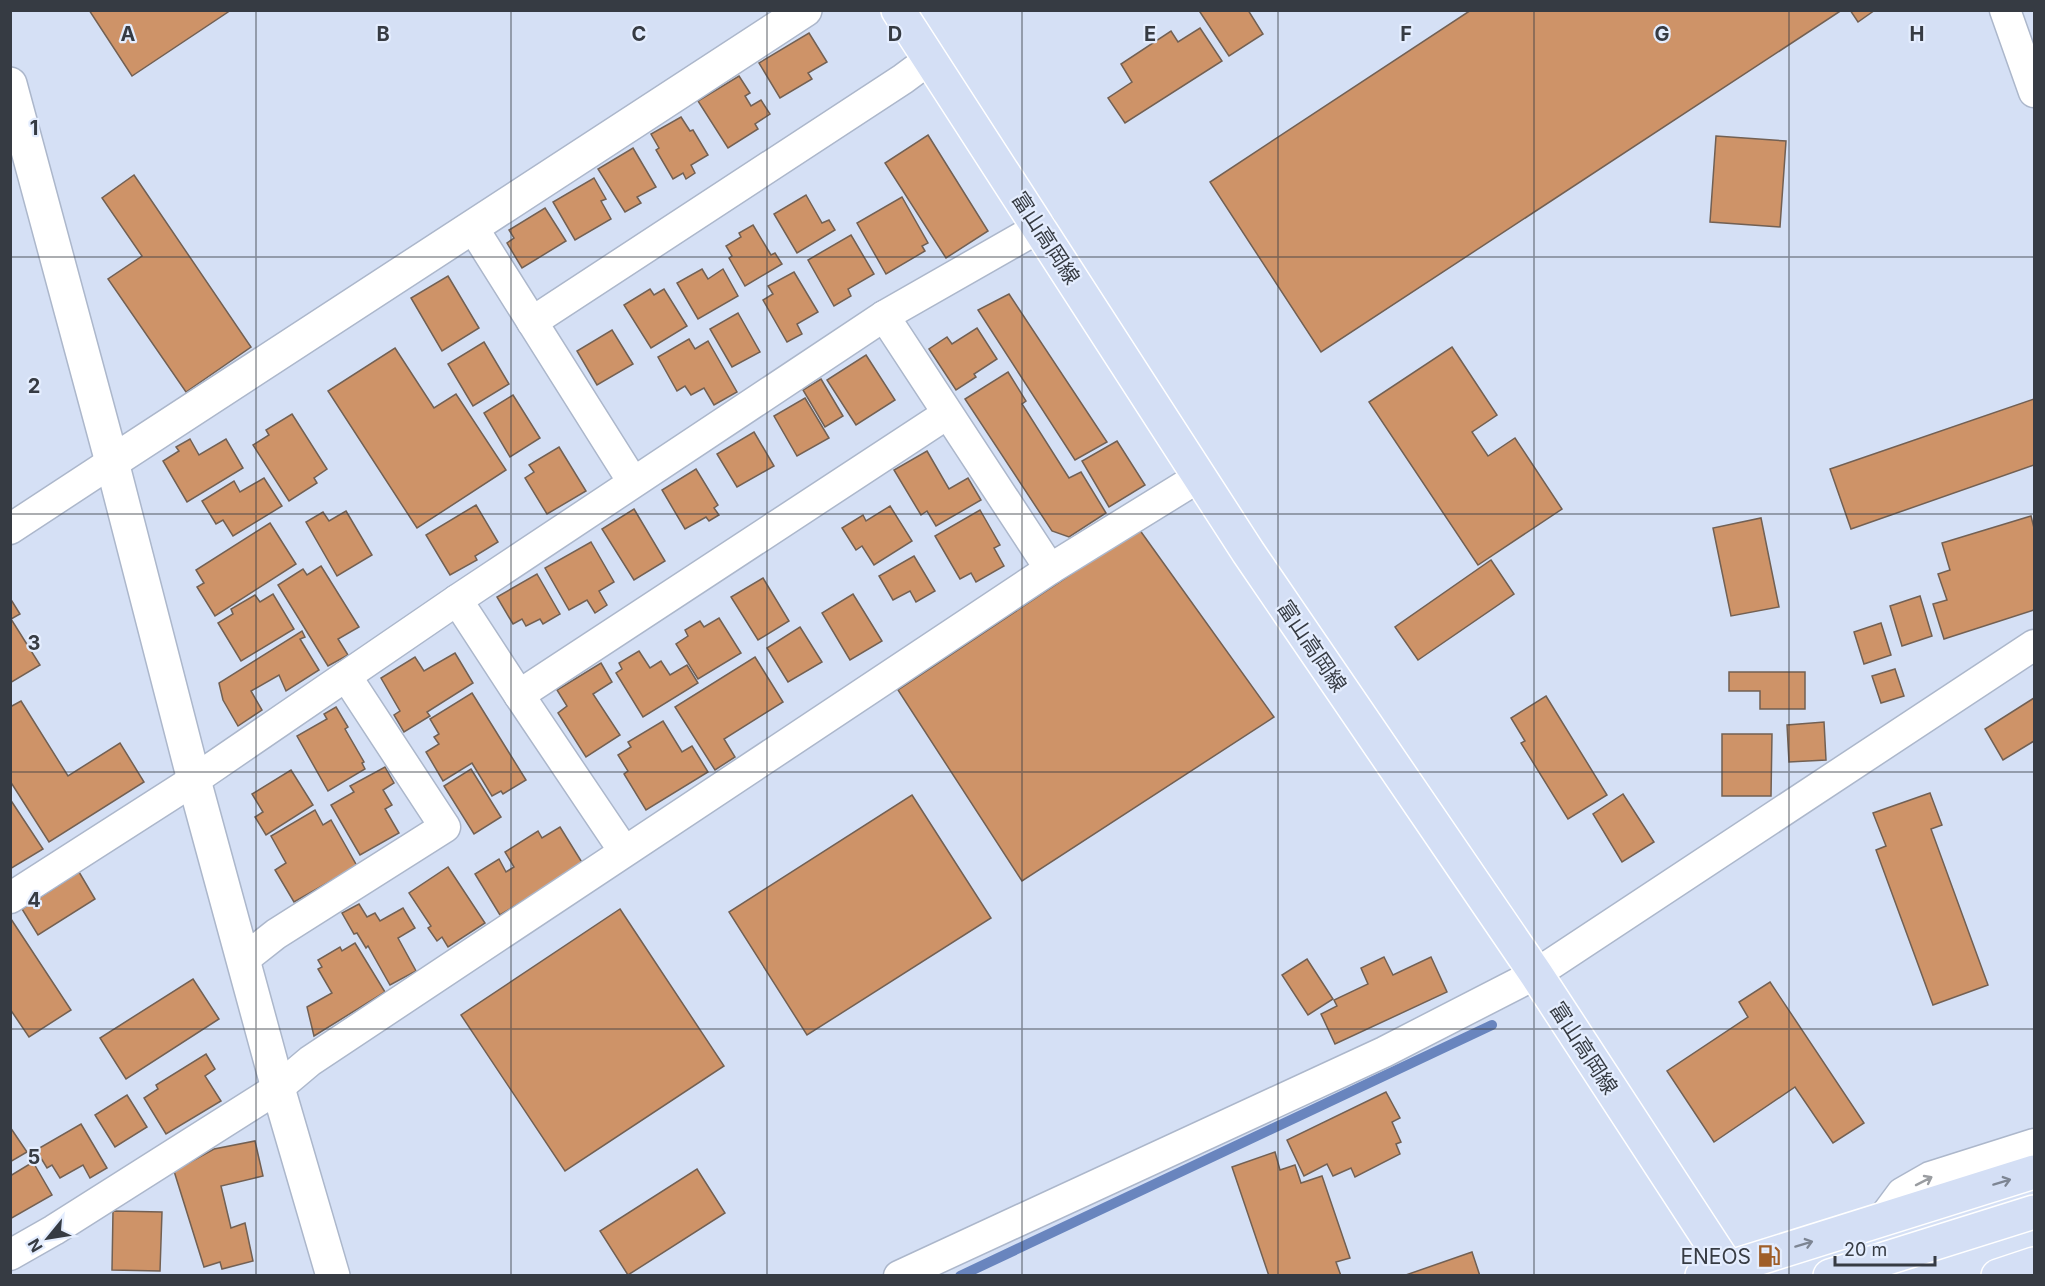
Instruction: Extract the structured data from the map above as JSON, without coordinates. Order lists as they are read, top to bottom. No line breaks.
{"streets":{"main road":["富山高岡線"]},"places":{"fuel station":["ENEOS"]},"scale_bar":"20 m","north":"bottom left","grid":{"columns":["A","B","C","D","E","F","G","H"],"rows":["1","2","3","4","5"]}}
